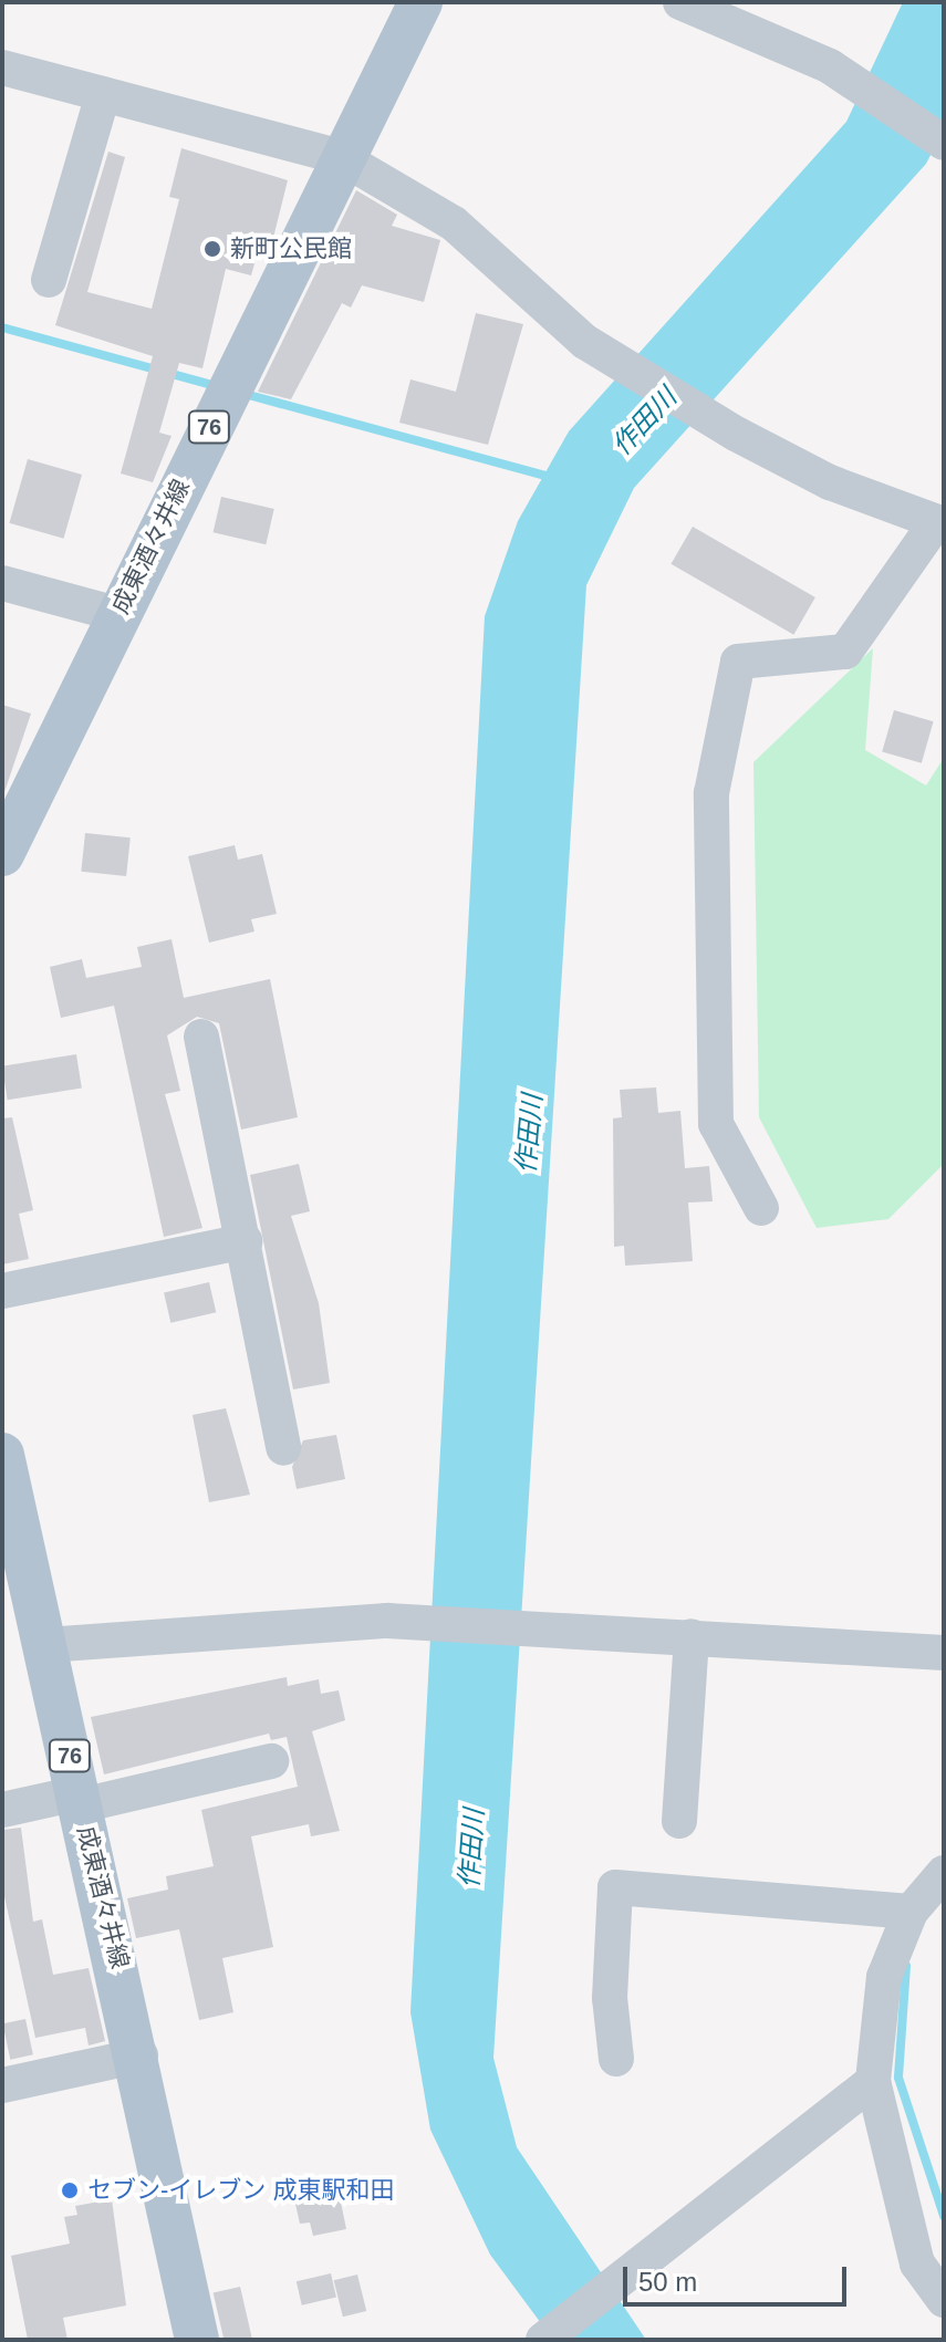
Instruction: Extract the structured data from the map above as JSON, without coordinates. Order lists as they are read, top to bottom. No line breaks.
{"streets":{"main road":["76","成東酒々井線"]},"water":["作田川"],"places":["新町公民館","セブン-イレブン 成東駅和田"],"scale_bar":"50 m"}
